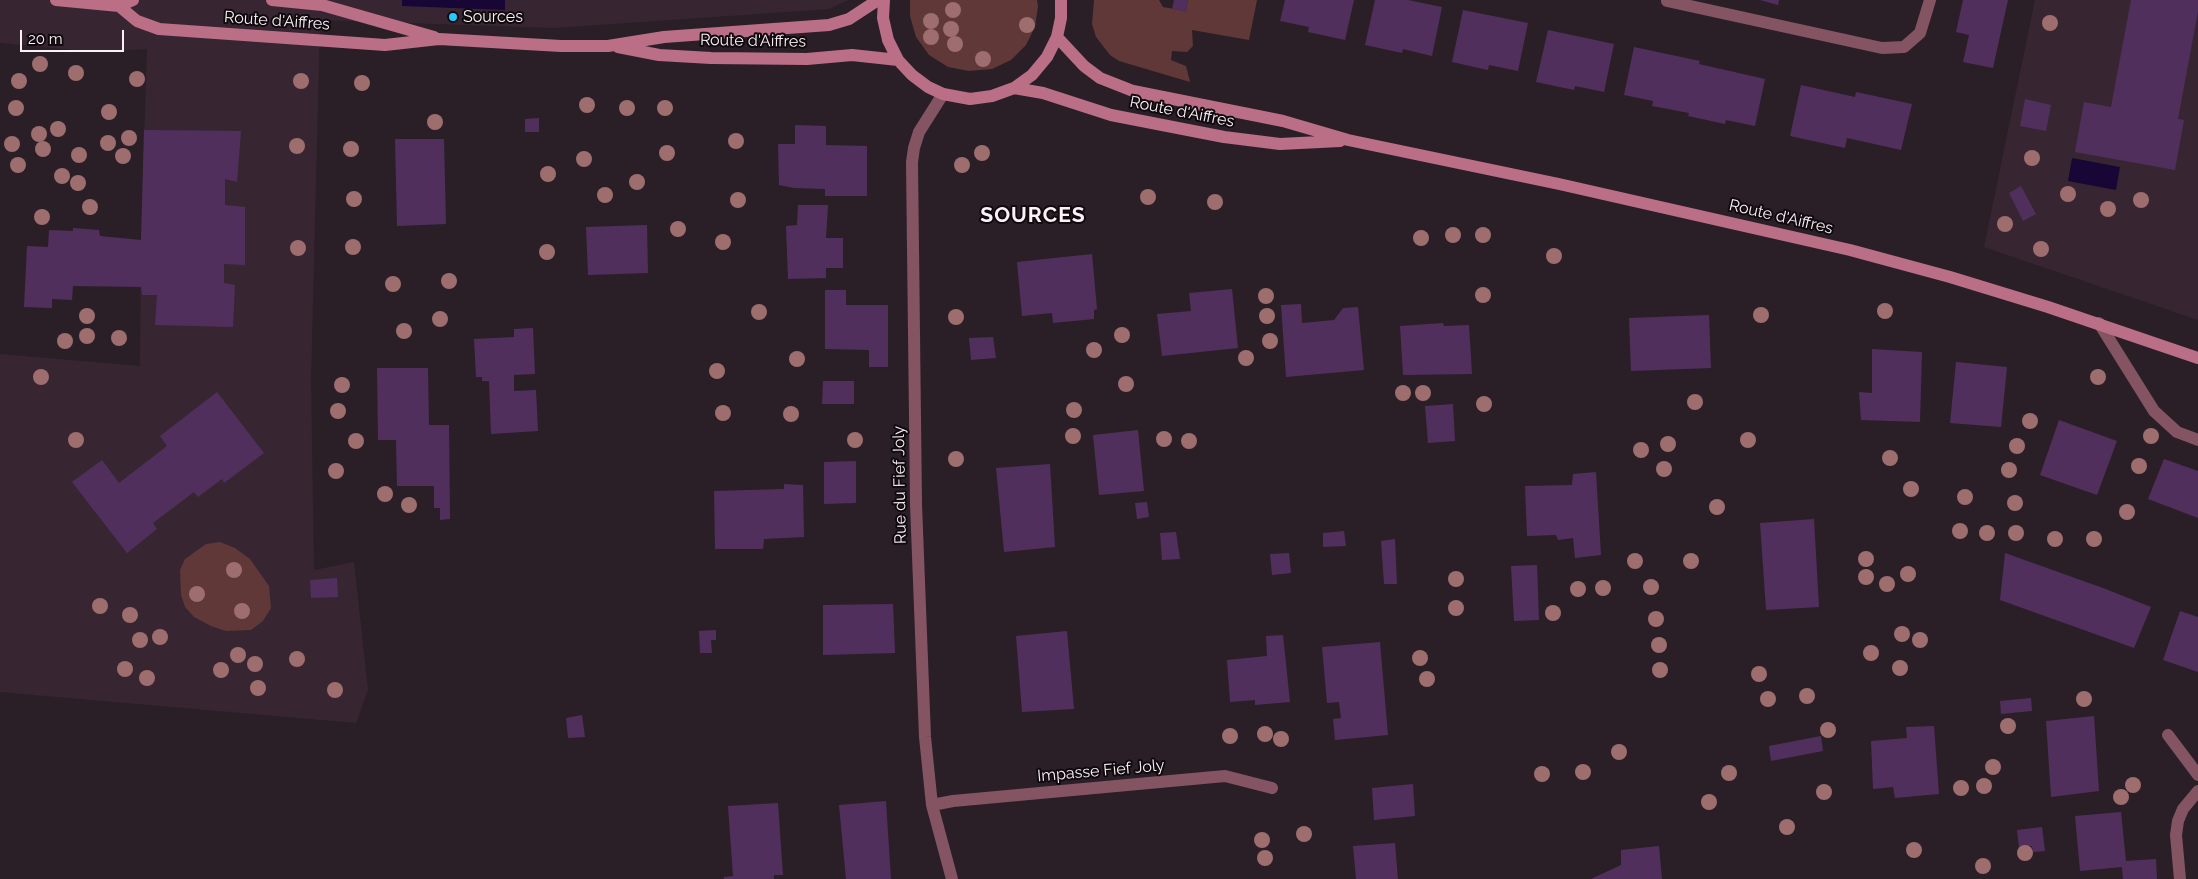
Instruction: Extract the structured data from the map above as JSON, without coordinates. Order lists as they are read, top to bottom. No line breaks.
{"streets":{"main road":["Route d'Aiffres"],"street":["Rue du Fief Joly","Impasse Fief Joly"]},"crossings":[["Rue du Fief Joly","Impasse Fief Joly"]],"districts":["SOURCES"],"places":["Sources"],"scale_bar":"20 m"}
